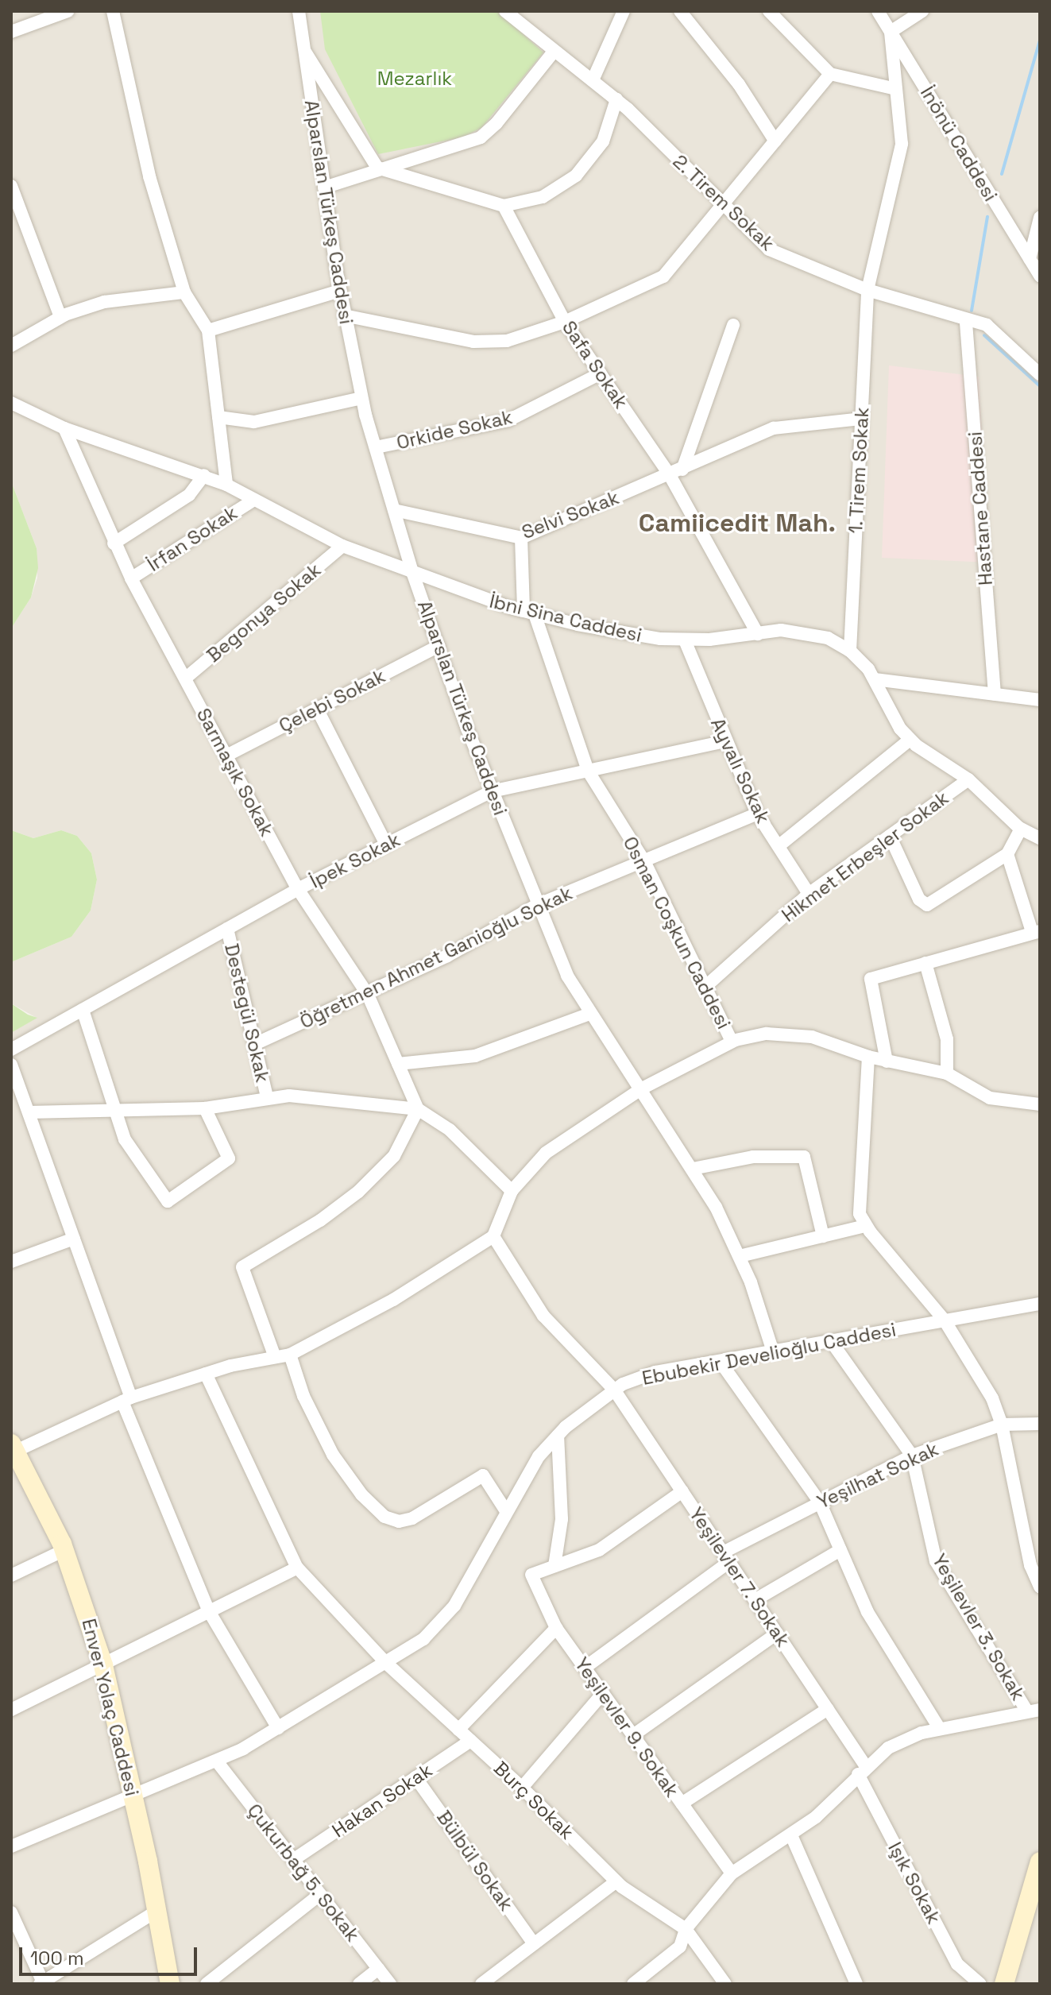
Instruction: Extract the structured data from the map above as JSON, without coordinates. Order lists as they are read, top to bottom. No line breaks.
{"streets":{"street":["İnönü Caddesi","2. Tirem Sokak","Alparslan Türkeş Caddesi","Safa Sokak","Orkide Sokak","1. Tirem Sokak","Hastane Caddesi","Selvi Sokak","İrfan Sokak","Begonya Sokak","İbni Sina Caddesi","Çelebi Sokak","Ayvalı Sokak","Sarmaşık Sokak","Hikmet Erbeşler Sokak","İpek Sokak","Osman Coşkun Caddesi","Öğretmen Ahmet Ganioğlu Sokak","Destegül Sokak","Ebubekir Develioğlu Caddesi","Yeşilhat Sokak","Yeşilevler 7. Sokak","Yeşilevler 3. Sokak","Enver Yolaç Caddesi","Yeşilevler 9. Sokak","Hakan Sokak","Burç Sokak","Bülbül Sokak","Çukurbağ 5. Sokak","Işık Sokak"]},"crossings":[["İnönü Caddesi","1. Tirem Sokak"],["2. Tirem Sokak","1. Tirem Sokak"],["2. Tirem Sokak","Hastane Caddesi"],["Alparslan Türkeş Caddesi","Orkide Sokak"],["Alparslan Türkeş Caddesi","Selvi Sokak"],["Alparslan Türkeş Caddesi","İbni Sina Caddesi"],["Alparslan Türkeş Caddesi","Çelebi Sokak"],["Alparslan Türkeş Caddesi","İpek Sokak"],["Alparslan Türkeş Caddesi","Öğretmen Ahmet Ganioğlu Sokak"],["Alparslan Türkeş Caddesi","Ebubekir Develioğlu Caddesi"],["Safa Sokak","Orkide Sokak"],["Safa Sokak","Selvi Sokak"],["Safa Sokak","İbni Sina Caddesi"],["1. Tirem Sokak","Selvi Sokak"],["1. Tirem Sokak","İbni Sina Caddesi"],["Selvi Sokak","Osman Coşkun Caddesi"],["İrfan Sokak","İbni Sina Caddesi"],["İrfan Sokak","Sarmaşık Sokak"],["Begonya Sokak","İbni Sina Caddesi"],["Begonya Sokak","Sarmaşık Sokak"],["İbni Sina Caddesi","Ayvalı Sokak"],["İbni Sina Caddesi","Sarmaşık Sokak"],["İbni Sina Caddesi","Osman Coşkun Caddesi"],["Çelebi Sokak","Sarmaşık Sokak"],["Ayvalı Sokak","Hikmet Erbeşler Sokak"],["Ayvalı Sokak","İpek Sokak"],["Ayvalı Sokak","Öğretmen Ahmet Ganioğlu Sokak"],["Sarmaşık Sokak","İpek Sokak"],["Sarmaşık Sokak","Öğretmen Ahmet Ganioğlu Sokak"],["Hikmet Erbeşler Sokak","Osman Coşkun Caddesi"],["İpek Sokak","Osman Coşkun Caddesi"],["İpek Sokak","Destegül Sokak"],["Osman Coşkun Caddesi","Öğretmen Ahmet Ganioğlu Sokak"],["Öğretmen Ahmet Ganioğlu Sokak","Destegül Sokak"],["Ebubekir Develioğlu Caddesi","Yeşilevler 7. Sokak"],["Ebubekir Develioğlu Caddesi","Yeşilevler 3. Sokak"],["Ebubekir Develioğlu Caddesi","Enver Yolaç Caddesi"],["Ebubekir Develioğlu Caddesi","Burç Sokak"],["Ebubekir Develioğlu Caddesi","Çukurbağ 5. Sokak"],["Yeşilhat Sokak","Yeşilevler 7. Sokak"],["Yeşilhat Sokak","Yeşilevler 3. Sokak"],["Yeşilhat Sokak","Yeşilevler 9. Sokak"],["Yeşilevler 7. Sokak","Işık Sokak"],["Hakan Sokak","Burç Sokak"],["Hakan Sokak","Bülbül Sokak"],["Hakan Sokak","Çukurbağ 5. Sokak"]],"districts":["Camiicedit Mah."],"parks":["Mezarlık"],"scale_bar":"100 m"}
